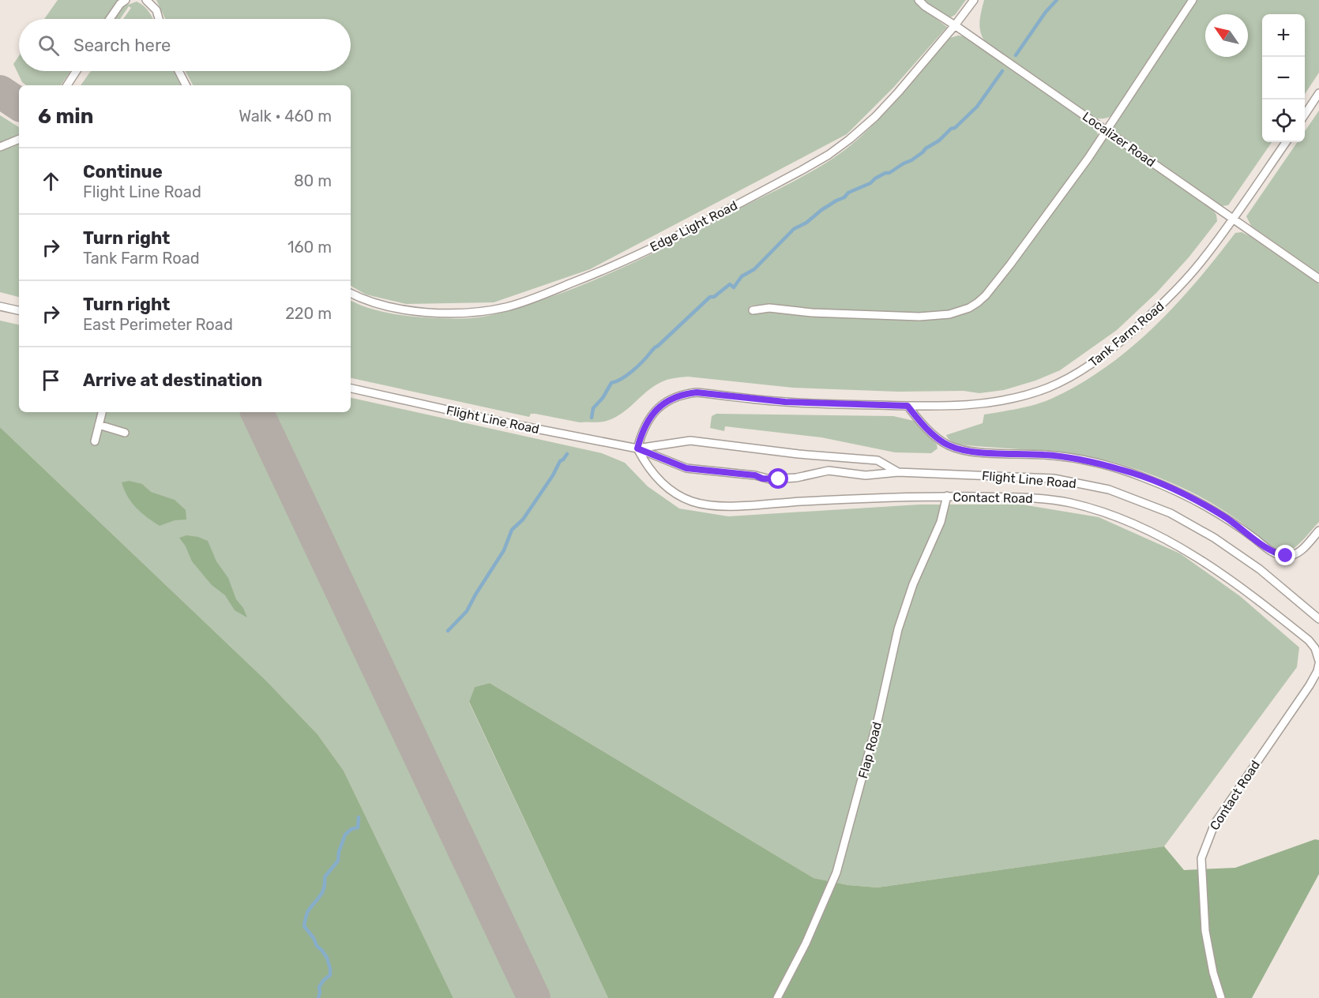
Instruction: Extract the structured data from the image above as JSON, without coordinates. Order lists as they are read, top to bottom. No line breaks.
{"streets":{"lane":["Localizer Road","Edge Light Road","Tank Farm Road","Flight Line Road","Contact Road","Flap Road"]},"crossings":[["Localizer Road","Edge Light Road"],["Localizer Road","Tank Farm Road"],["Tank Farm Road","Flight Line Road"],["Tank Farm Road","Contact Road"],["Flight Line Road","Contact Road"],["Contact Road","Flap Road"]],"north":"top left","page":{"map_buttons":["+","−"],"search":"Search here","heading":["6 min","Walk · 460 m"],"list":[["Continue","Flight Line Road","80 m"],["Turn right","Tank Farm Road","160 m"],["Turn right","East Perimeter Road","220 m"],"Arrive at destination"]}}
